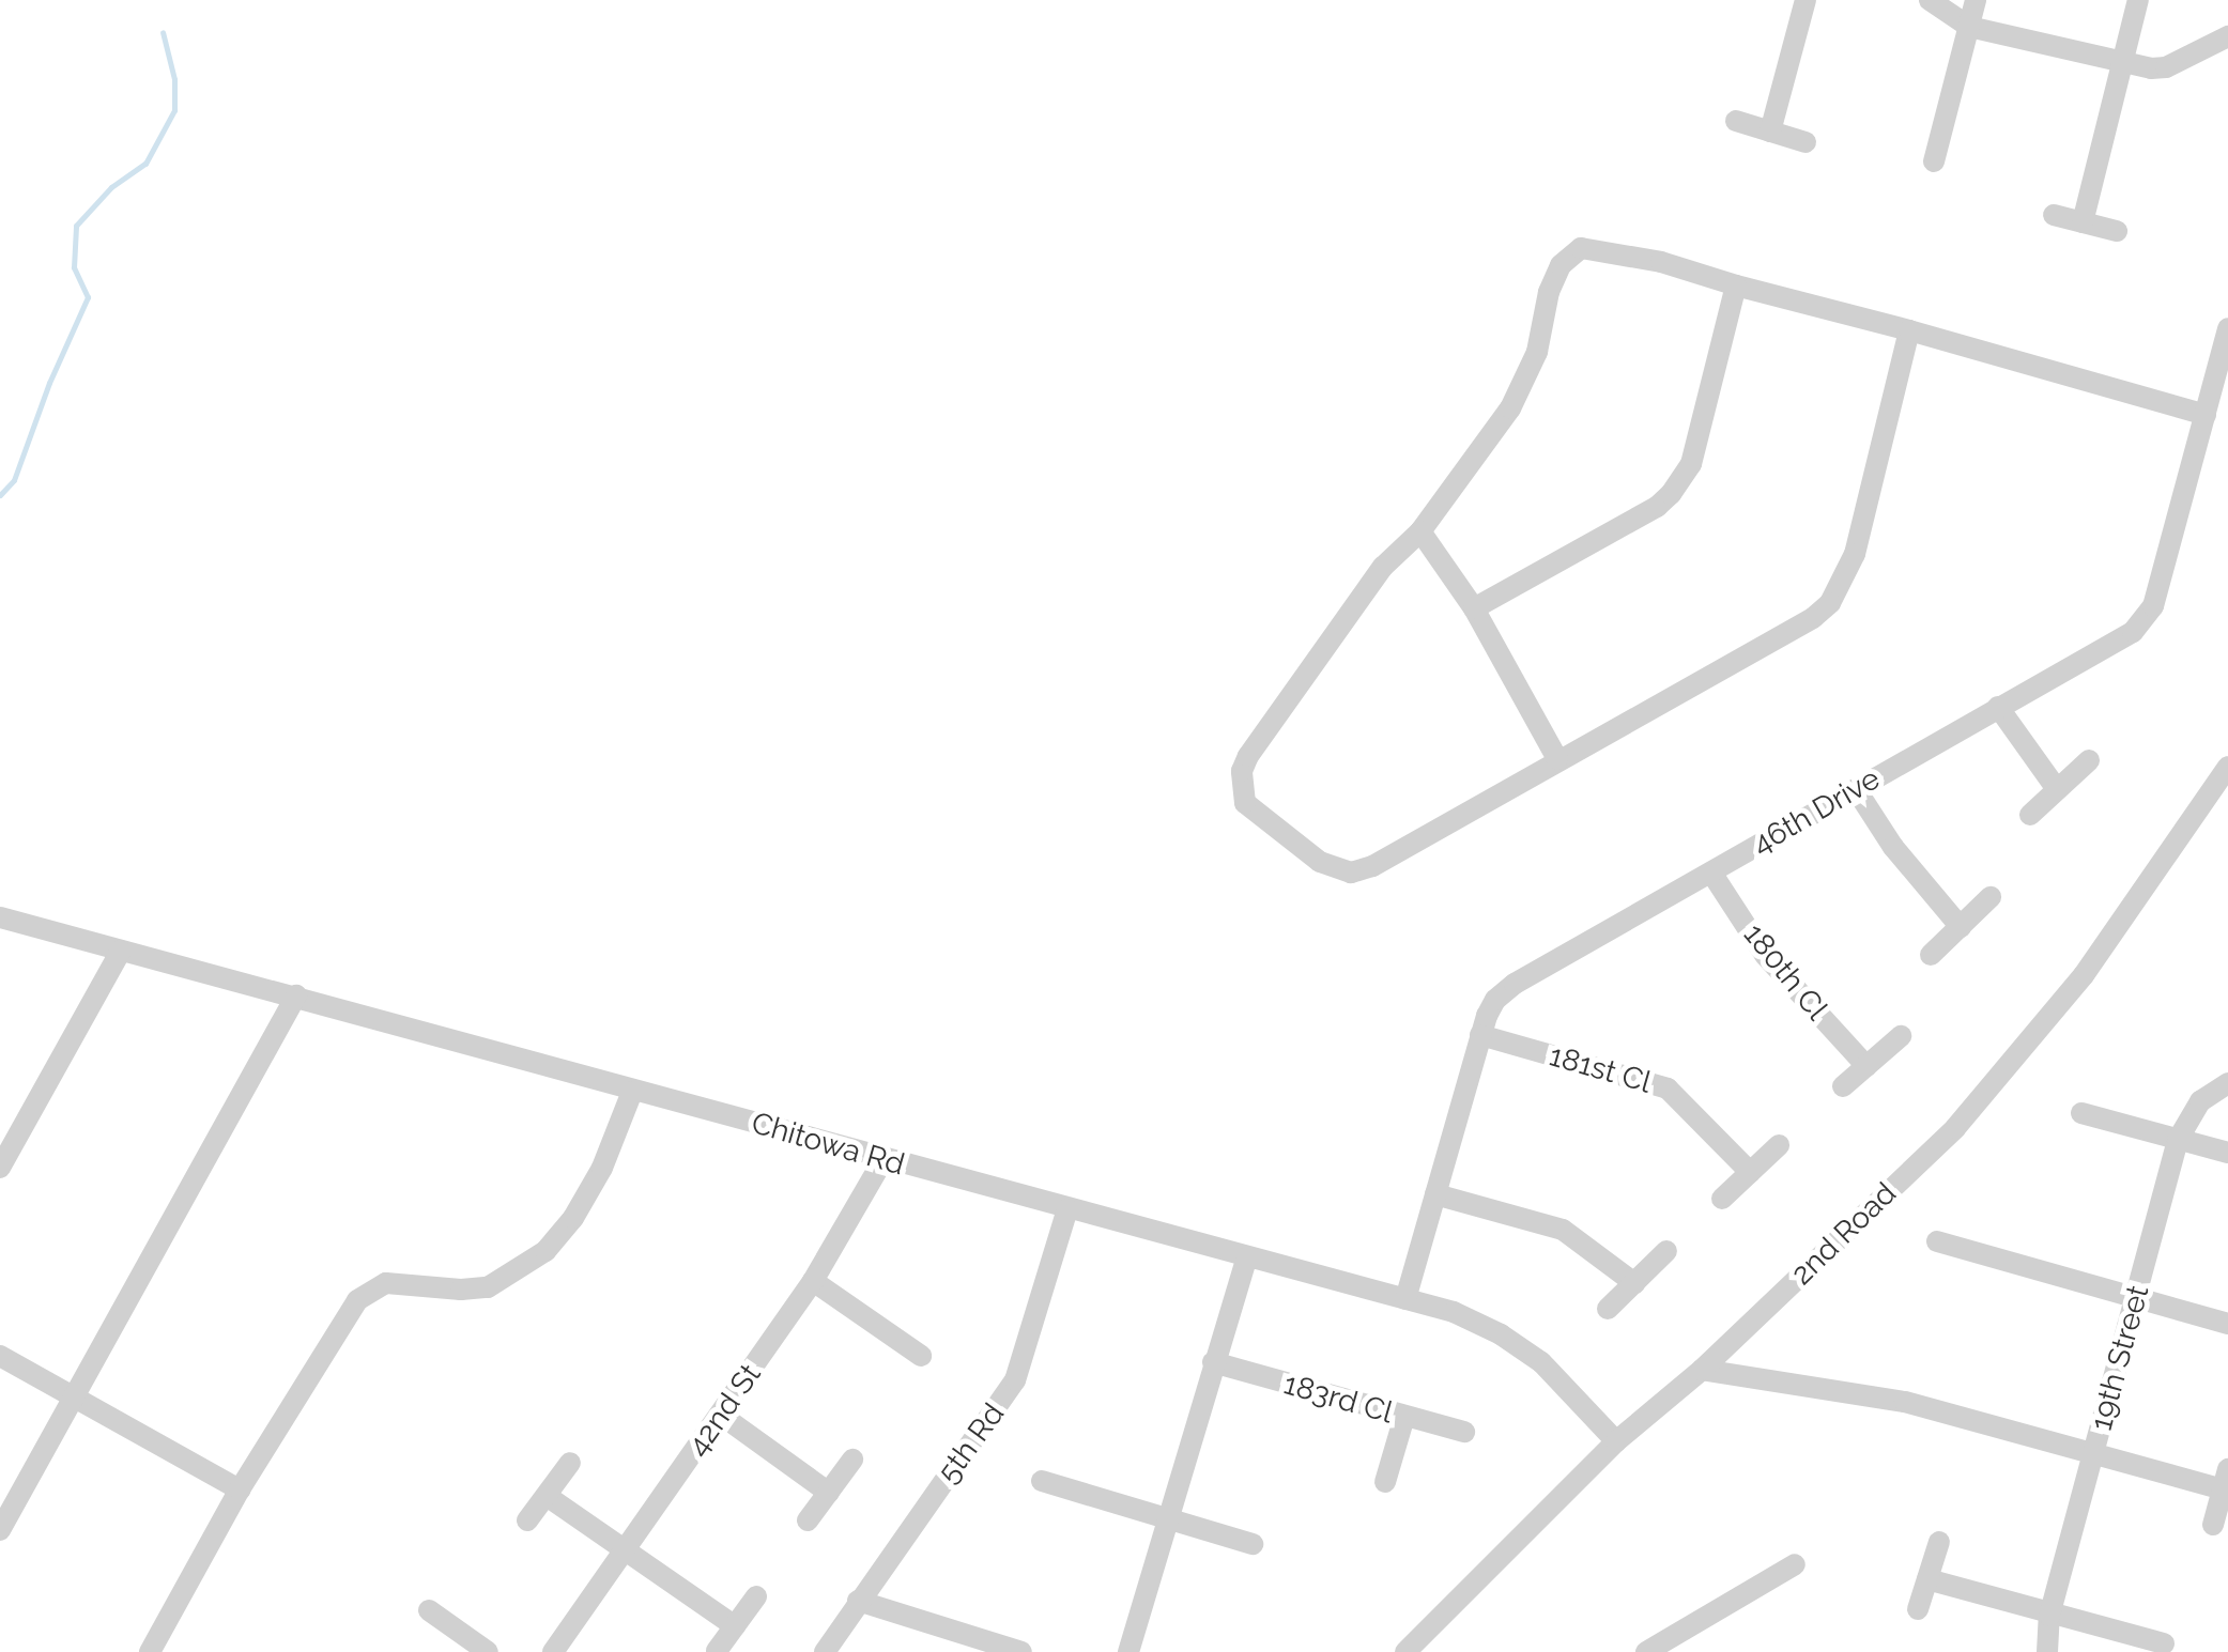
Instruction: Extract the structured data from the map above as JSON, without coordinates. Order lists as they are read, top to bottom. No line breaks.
{"streets":{"street":["46th Drive","180th Cl","181st Cl","Chitowa Rd","2nd Road","19th Street","183rd Cl","42nd St","5th Rd"]},"crossings":[["46th Drive","180th Cl"],["46th Drive","181st Cl"],["46th Drive","Chitowa Rd"],["Chitowa Rd","2nd Road"],["Chitowa Rd","42nd St"],["Chitowa Rd","5th Rd"]]}
